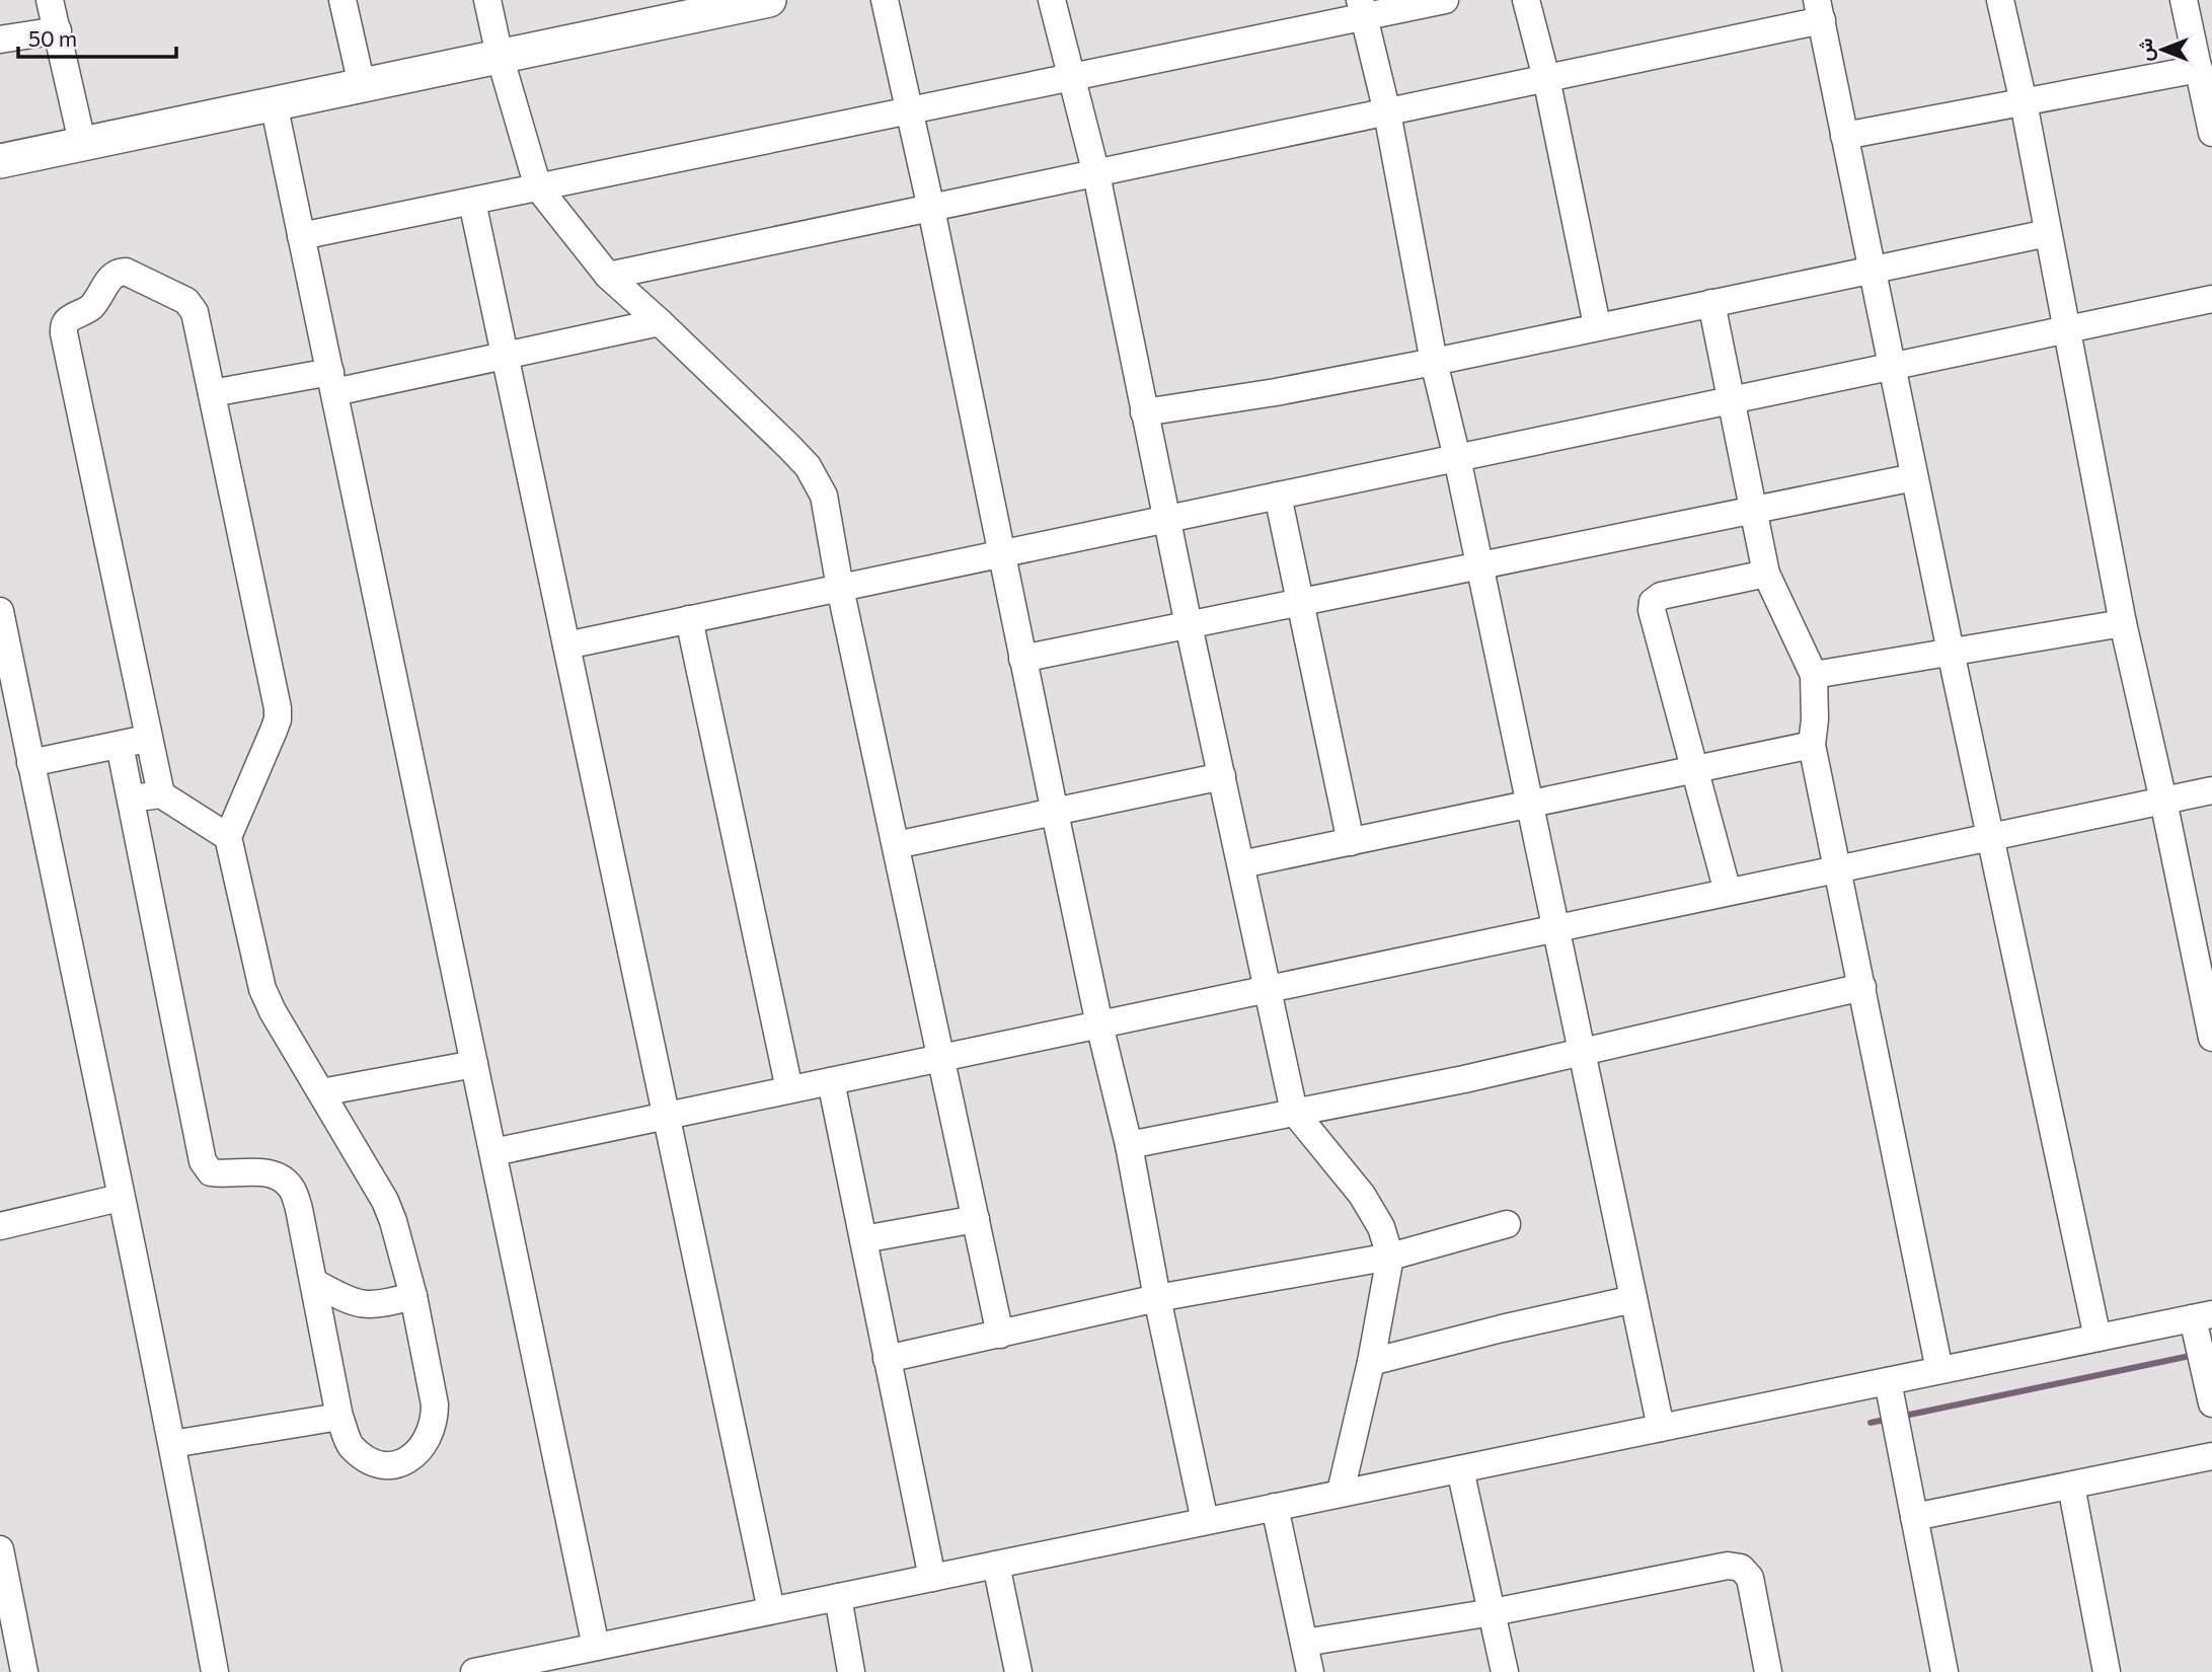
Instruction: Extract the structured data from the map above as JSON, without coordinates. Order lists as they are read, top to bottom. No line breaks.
{"scale_bar":"50 m","north":"left"}
